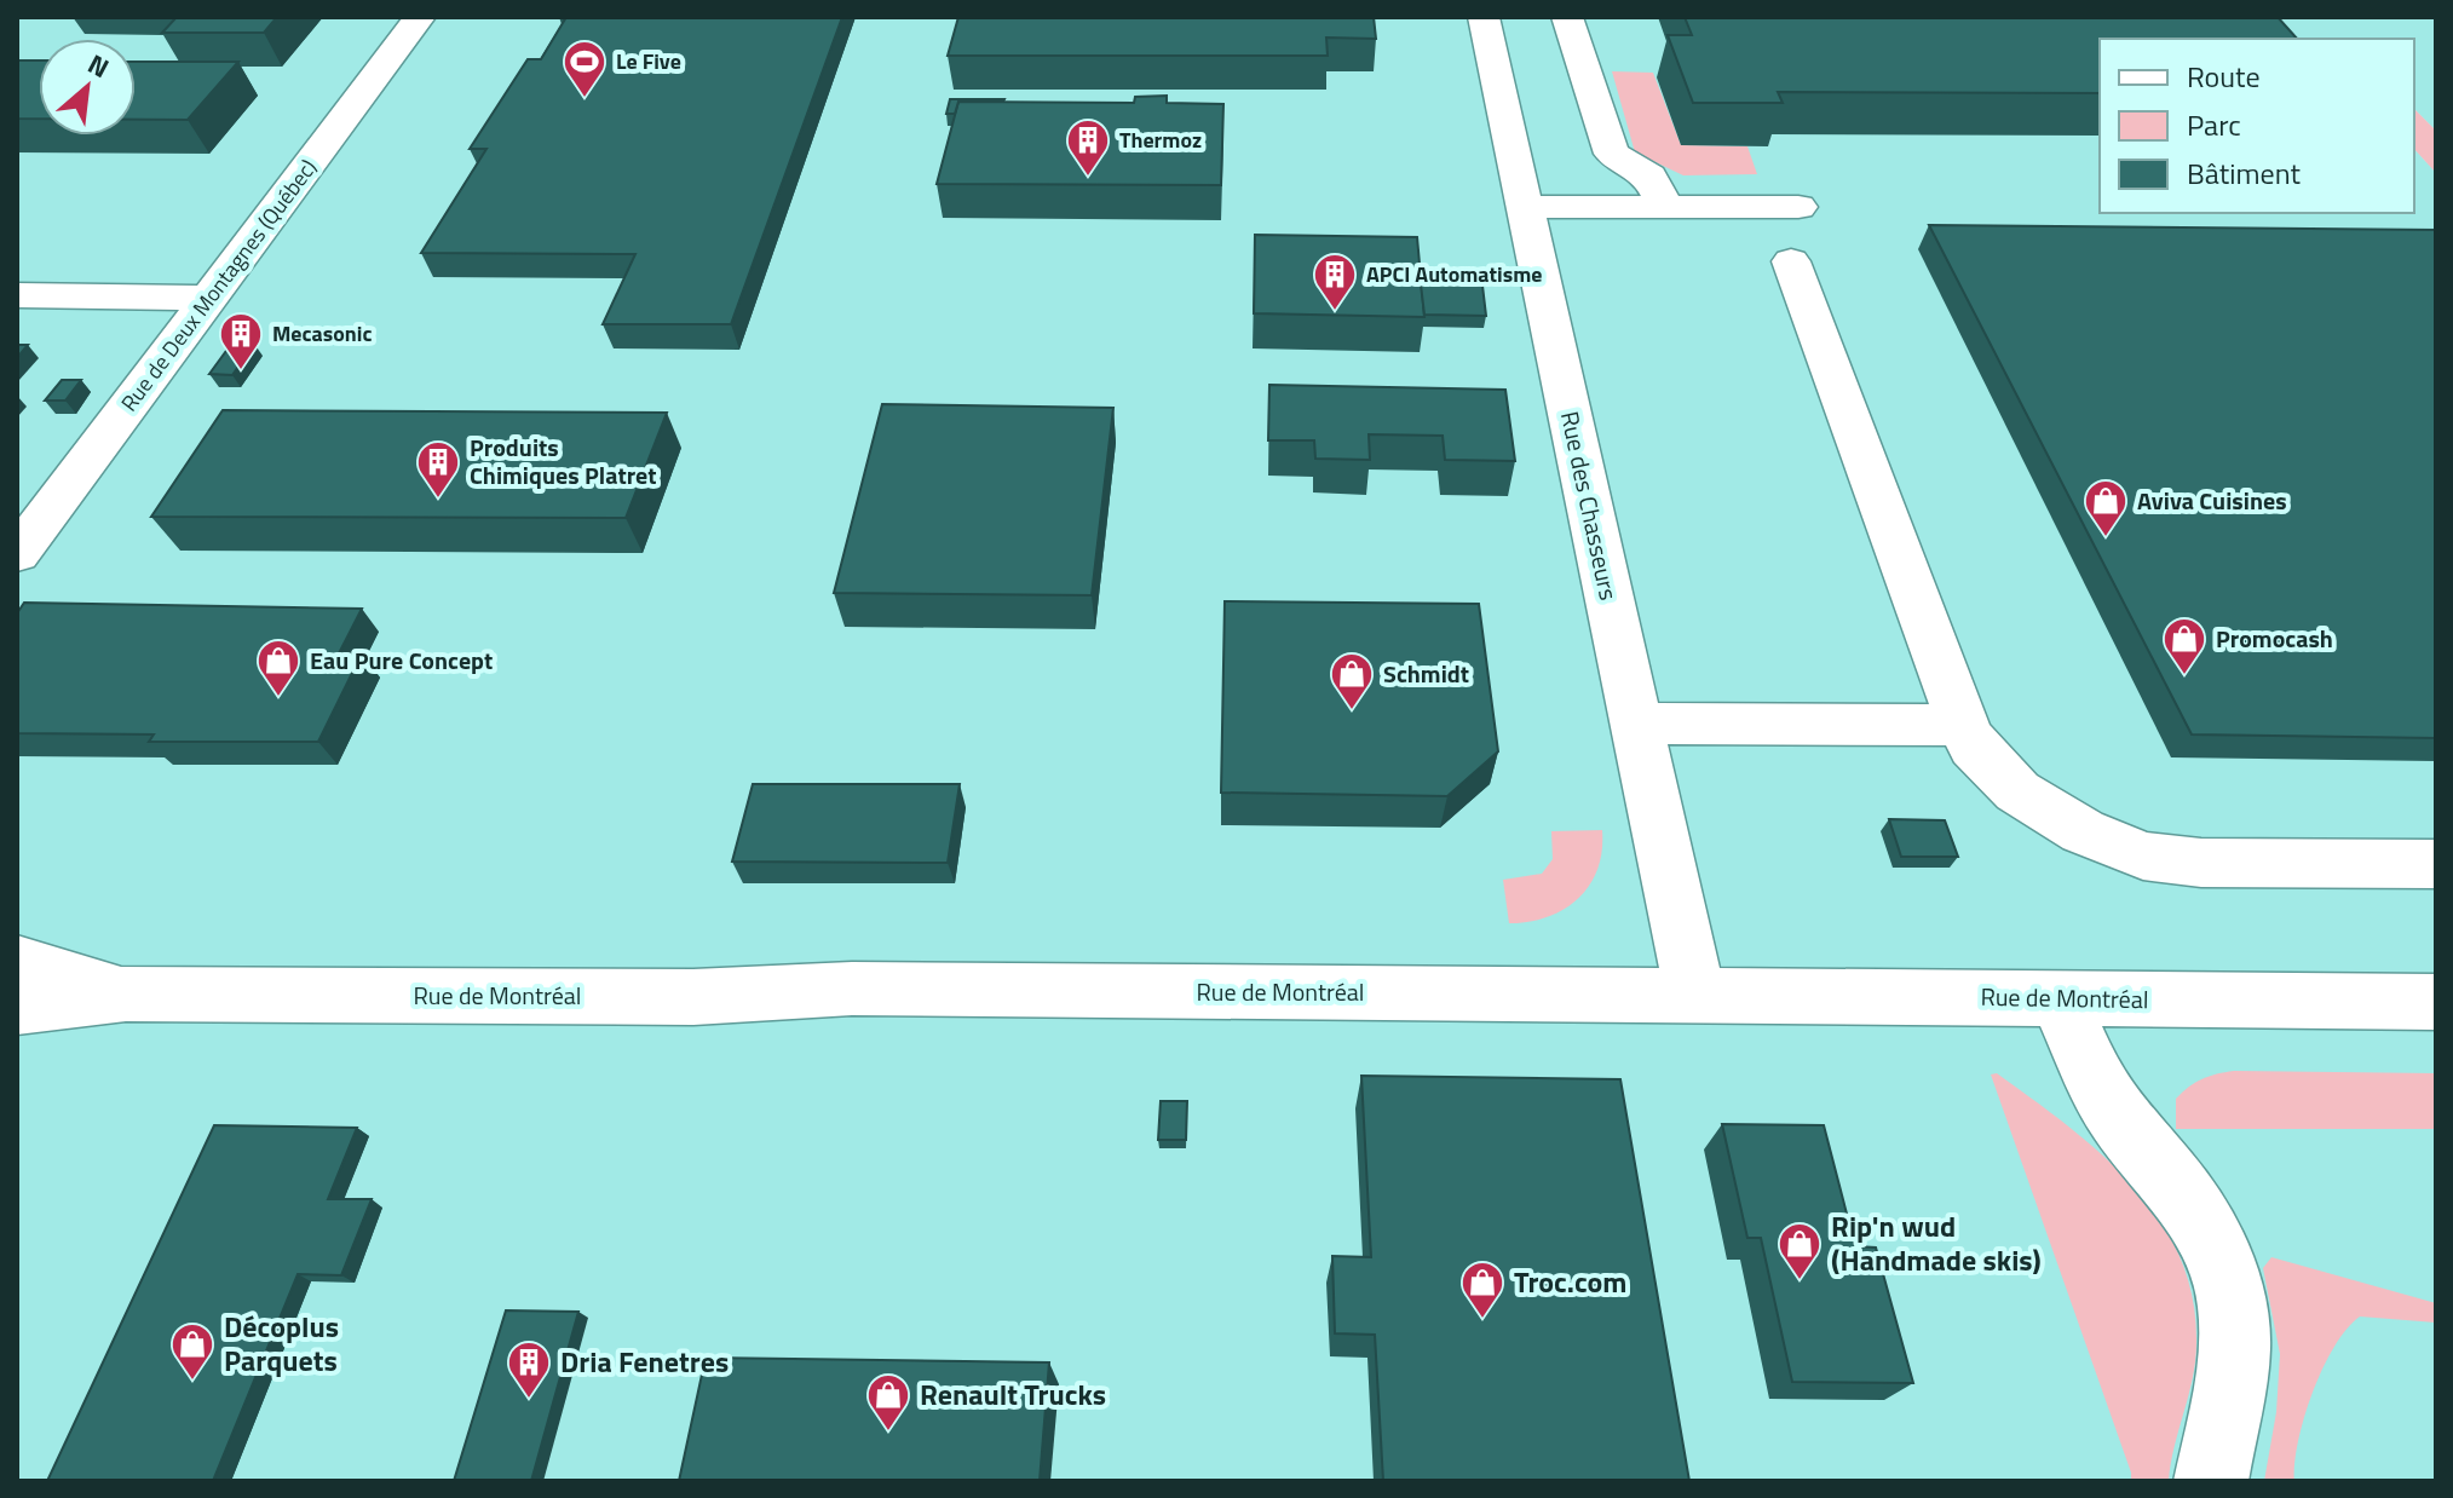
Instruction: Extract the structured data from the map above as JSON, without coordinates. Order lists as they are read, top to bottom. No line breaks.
{"streets":{"street":["Rue de Deux Montagnes (Québec)","Rue des Chasseurs","Rue de Montréal"]},"crossings":[["Rue des Chasseurs","Rue de Montréal"]],"places":{"sports":["Le Five"],"building":["Thermoz","APCI Automatisme","Mecasonic","Produits Chimiques Platret","Dria Fenetres"],"shop":["Aviva Cuisines","Promocash","Eau Pure Concept","Schmidt","Rip'n wud (Handmade skis)","Troc.com","Décoplus Parquets","Renault Trucks"]},"legend":["Route","Parc","Bâtiment"],"north":"top right"}
